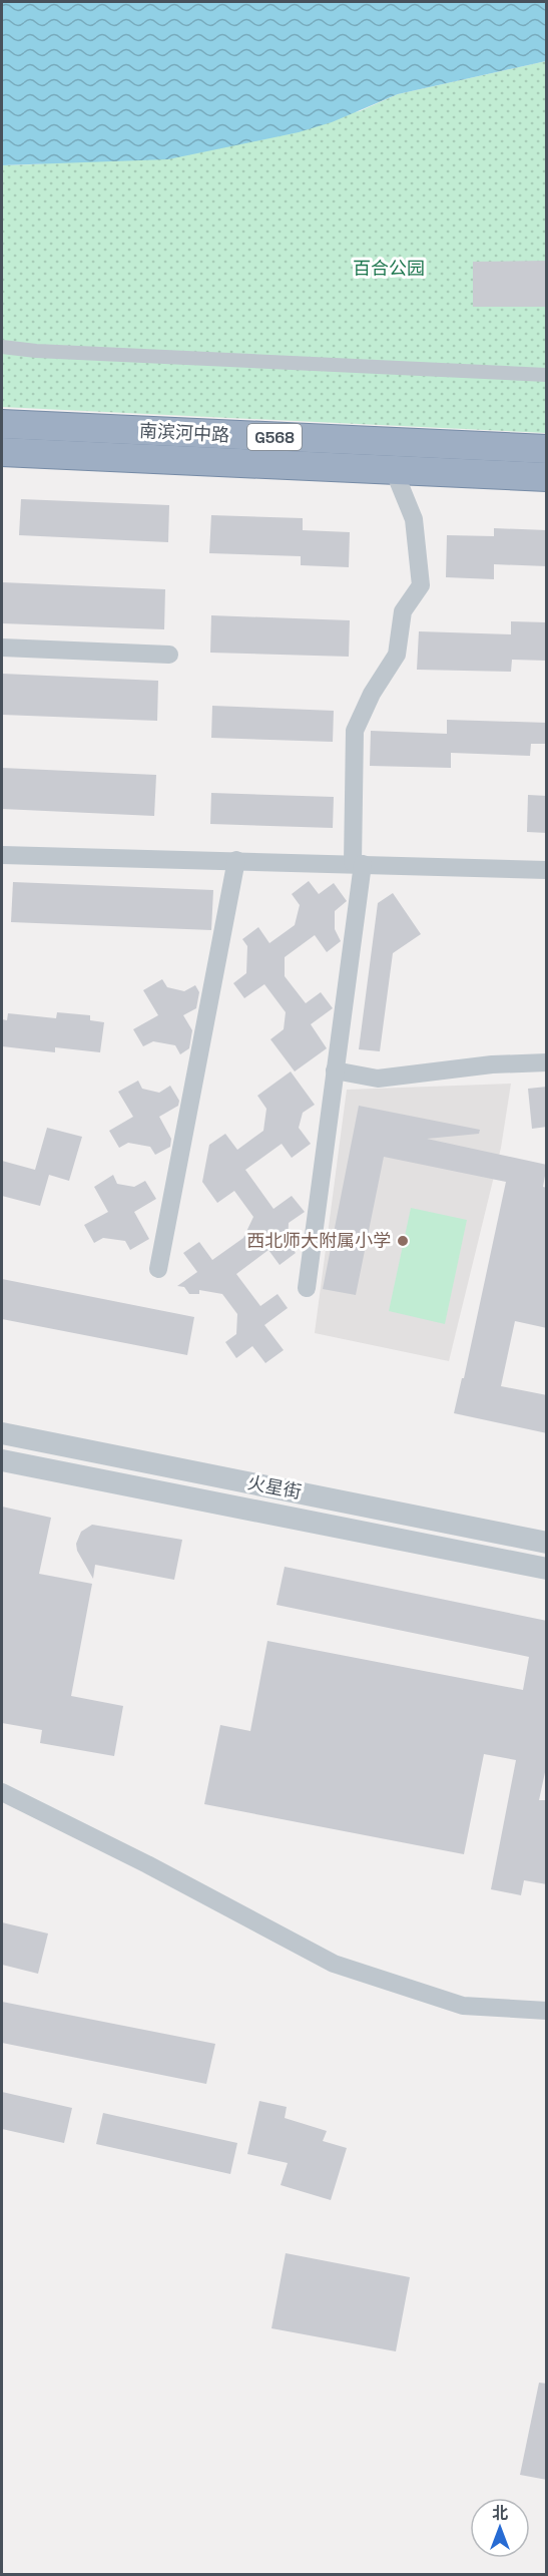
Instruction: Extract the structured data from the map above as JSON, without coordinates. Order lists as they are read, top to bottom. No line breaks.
{"streets":{"highway":["南滨河中路","G568"],"street":["火星街"]},"parks":["百合公园"],"places":["西北师大附属小学"],"north":"top"}
